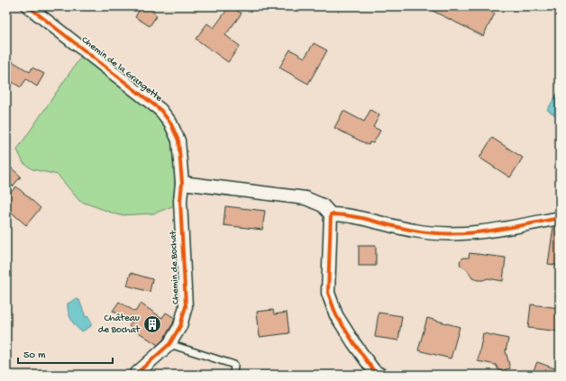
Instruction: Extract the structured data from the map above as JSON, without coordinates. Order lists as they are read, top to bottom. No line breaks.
{"streets":{"street":["Chemin de la Grangette","Chemin de Bochat"]},"crossings":[["Chemin de la Grangette","Chemin de Bochat"]],"places":{"building":["Château de Bochat"]},"scale_bar":"50 m"}
